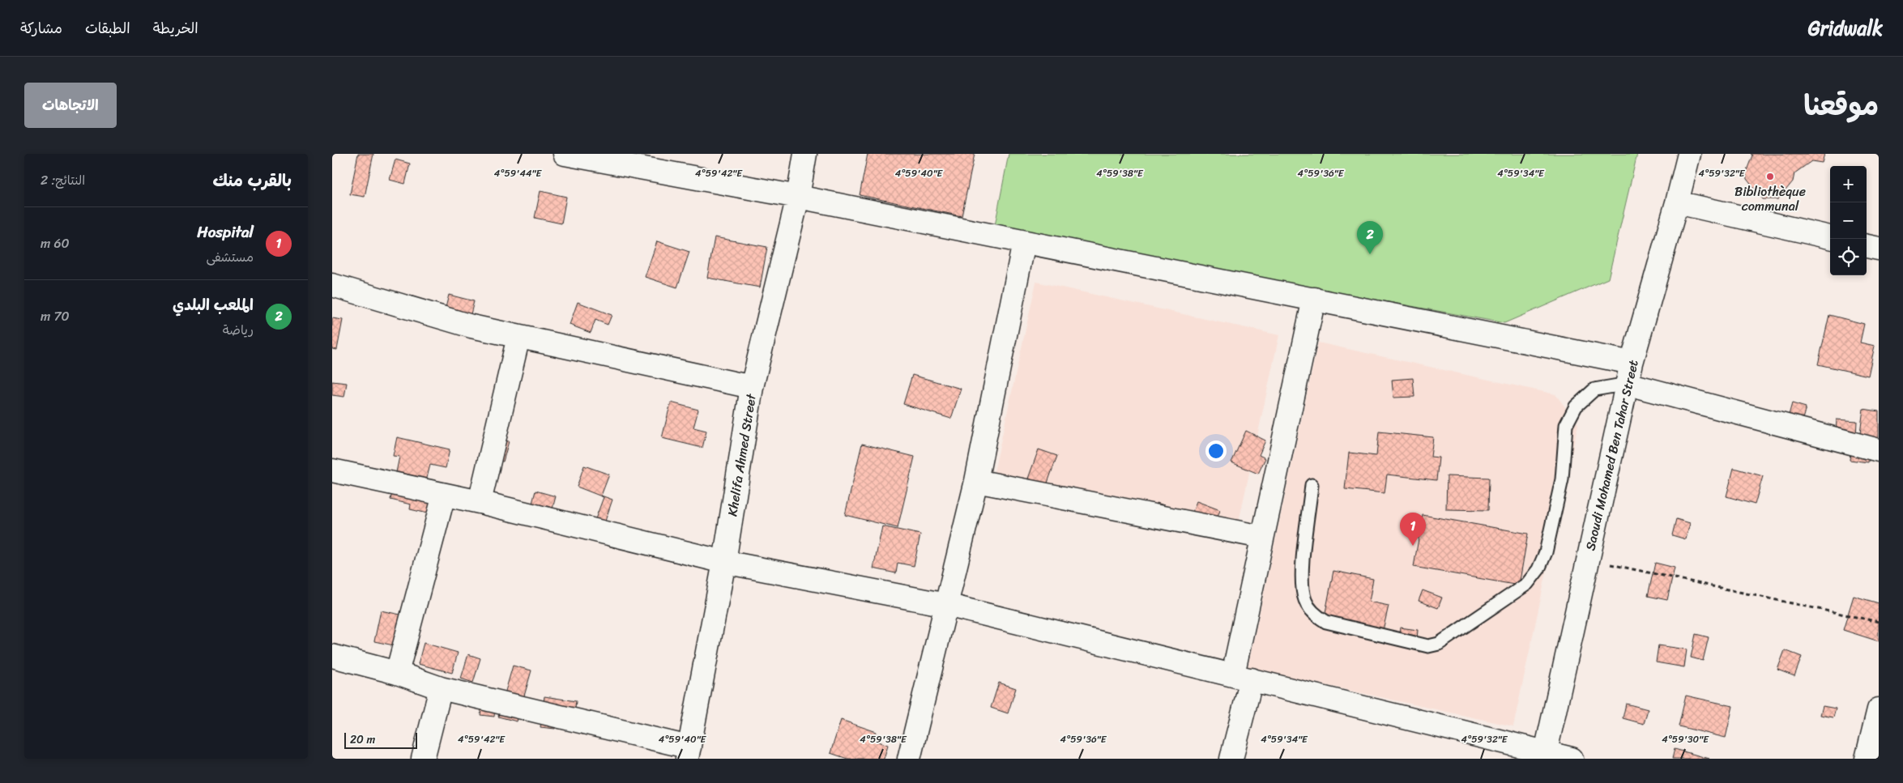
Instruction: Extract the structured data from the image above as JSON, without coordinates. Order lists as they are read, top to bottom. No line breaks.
{"streets":{"street":["Khelifa Ahmed Street","Saoudi Mohamed Ben Tahar Street"]},"places":["Bibliothèque communal"],"scale_bar":"20 m","page":{"header":"Gridwalk","nav":["الخريطة","الطبقات","مشاركة"],"title":"موقعنا","buttons":"الاتجاهات","heading":["بالقرب منك","النتائج: 2"],"map_buttons":["+","−"],"list":[{"mark":"1","name":"Hospital","note":"مستشفى","value":"60 m"},{"mark":"2","name":"الملعب البلدي","note":"رياضة","value":"70 m"}],"pins":["2","1"],"scale":"20 m"},"coordinates":["4°59'44\"E","4°59'42\"E","4°59'40\"E","4°59'38\"E","4°59'36\"E","4°59'34\"E","4°59'32\"E","4°59'30\"E"]}
